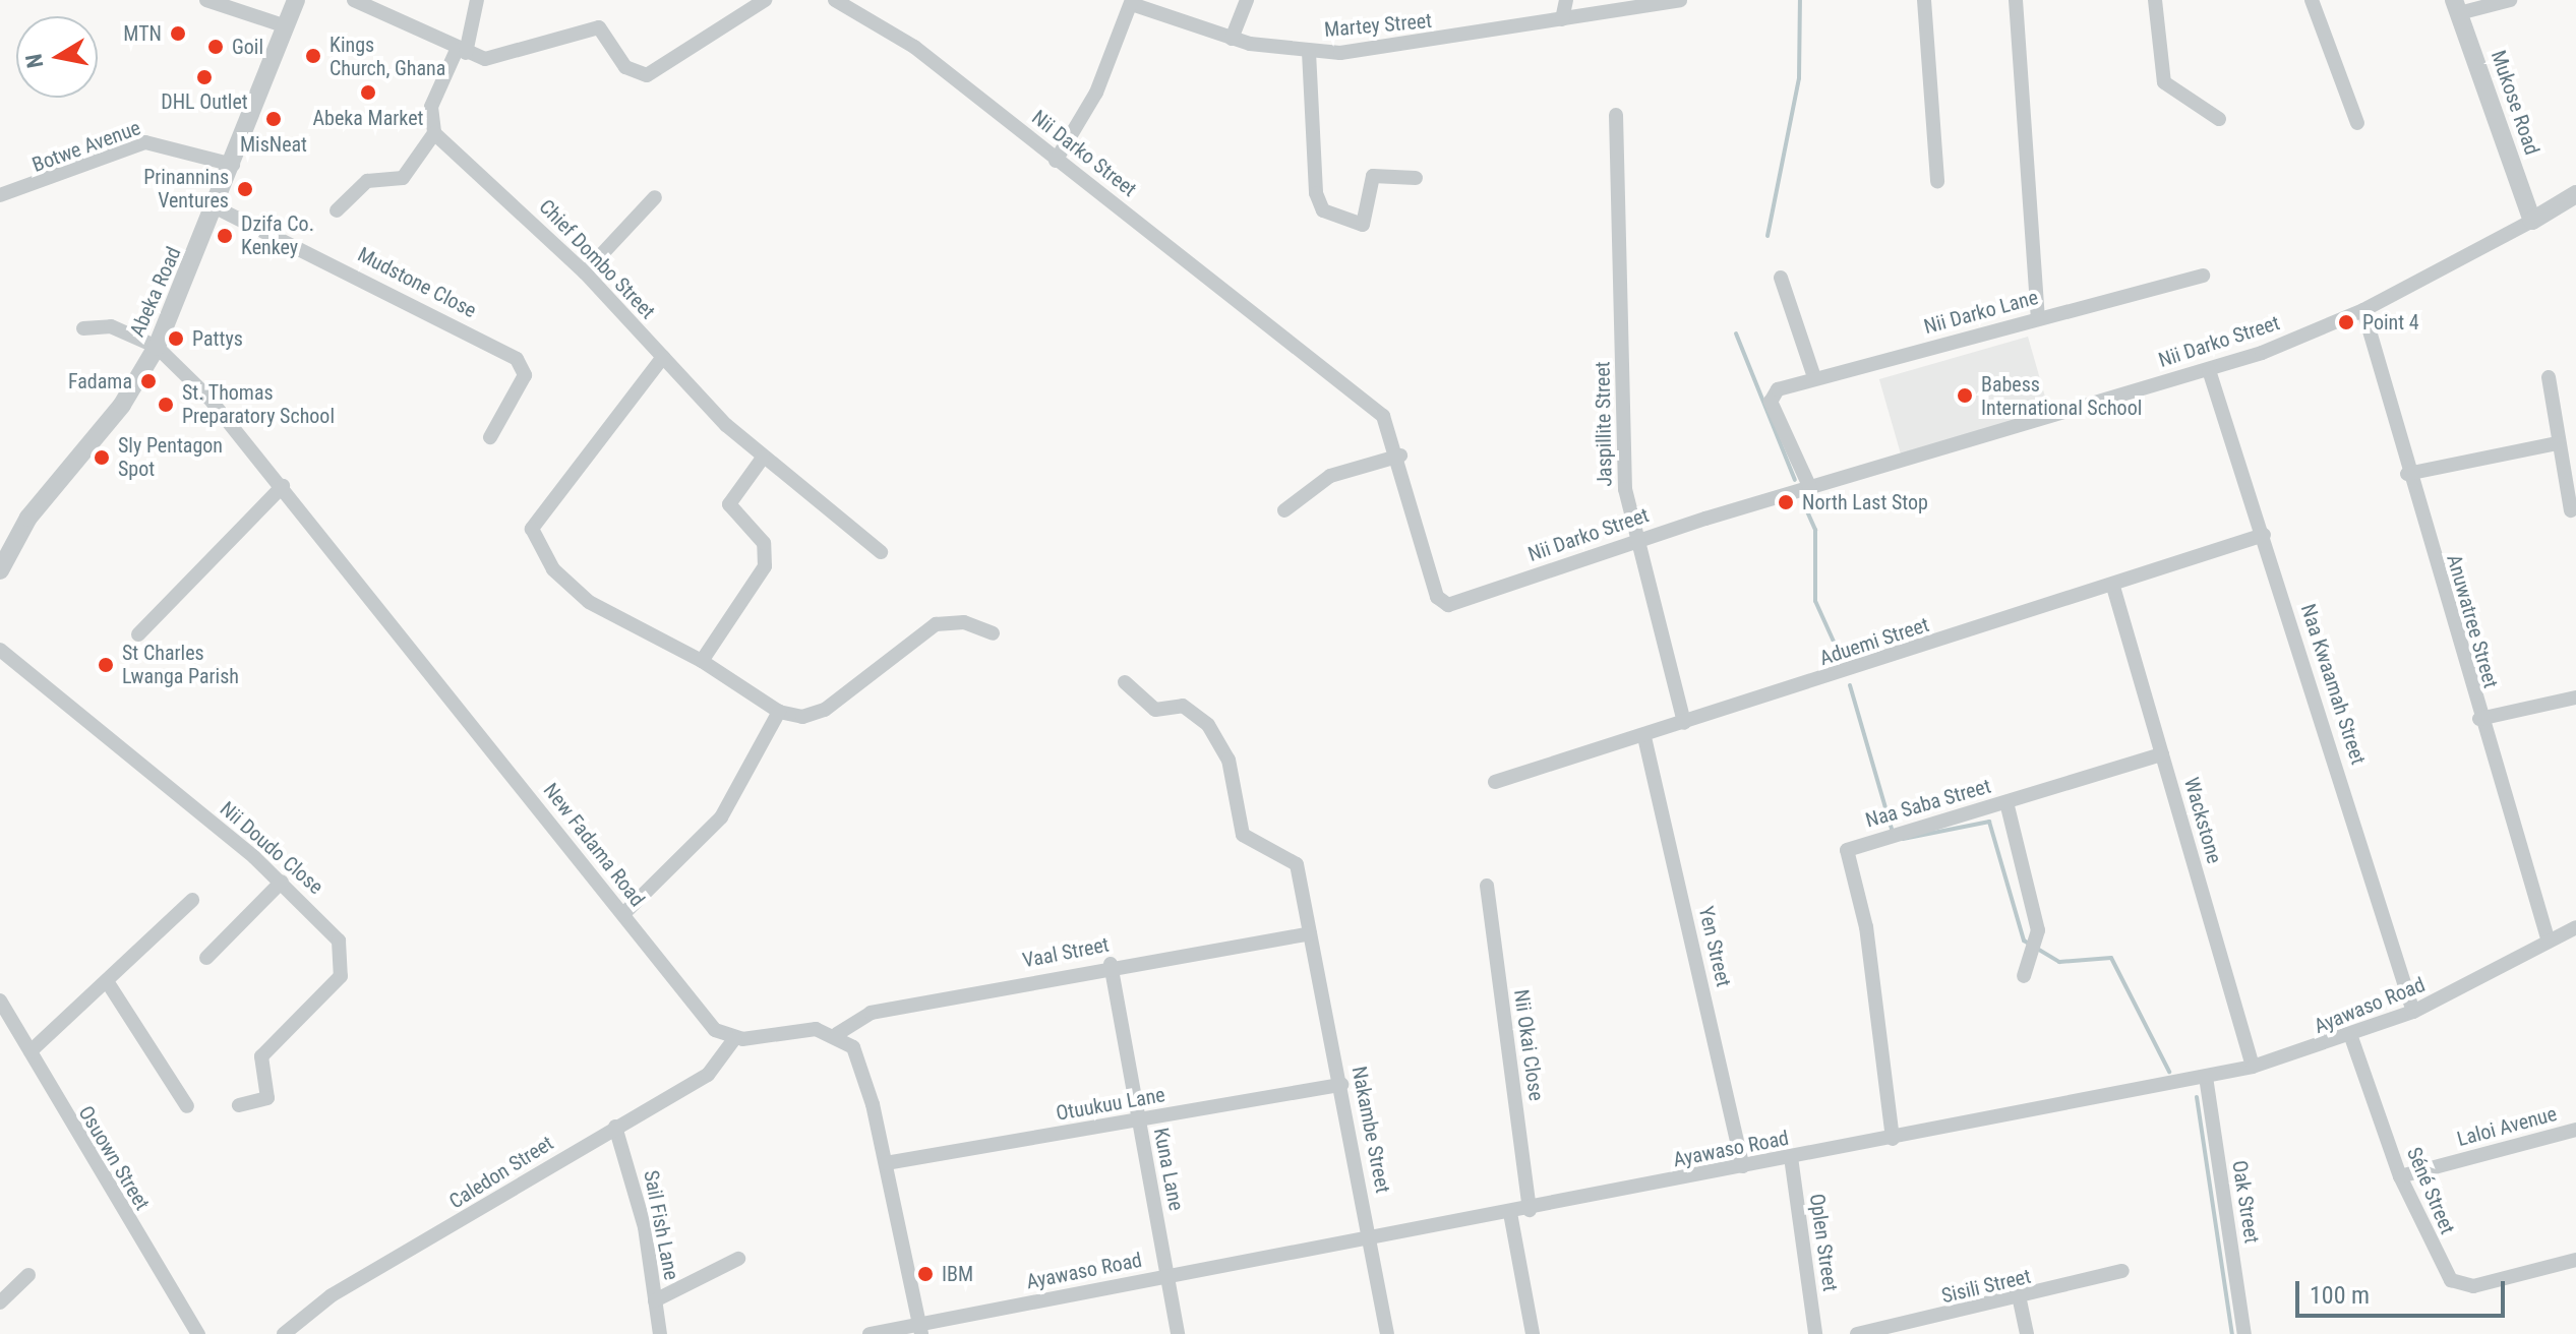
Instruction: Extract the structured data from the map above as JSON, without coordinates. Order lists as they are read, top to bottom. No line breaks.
{"streets":{"street":["Martey Street","Mukose Road","Botwe Avenue","Nii Darko Street","Chief Dombo Street","Mudstone Close","Abeka Road","Nii Darko Lane","Jaspillite Street","Anuwatree Street","Aduemi Street","Naa Kwaamah Street","Naa Saba Street","Wackstone","New Fadama Road","Nii Doudo Close","Yen Street","Vaal Street","Ayawaso Road","Nii Okai Close","Otuukuu Lane","Laloi Avenue","Nakambe Street","Osuown Street","Kuna Lane","Caledon Street","Séné Street","Oak Street","Sail Fish Lane","Oplen Street","Sisili Street"]},"crossings":[["Mukose Road","Nii Darko Street"],["Botwe Avenue","Abeka Road"],["Nii Darko Street","Nii Darko Lane"],["Nii Darko Street","Jaspillite Street"],["Nii Darko Street","Anuwatree Street"],["Nii Darko Street","Naa Kwaamah Street"],["Mudstone Close","Abeka Road"],["Abeka Road","New Fadama Road"],["Jaspillite Street","Aduemi Street"],["Anuwatree Street","Ayawaso Road"],["Aduemi Street","Naa Kwaamah Street"],["Aduemi Street","Wackstone"],["Aduemi Street","Yen Street"],["Naa Kwaamah Street","Ayawaso Road"],["Naa Saba Street","Wackstone"],["Naa Saba Street","Ayawaso Road"],["Wackstone","Ayawaso Road"],["New Fadama Road","Caledon Street"],["Yen Street","Ayawaso Road"],["Vaal Street","Nakambe Street"],["Vaal Street","Kuna Lane"],["Ayawaso Road","Nii Okai Close"],["Ayawaso Road","Nakambe Street"],["Ayawaso Road","Kuna Lane"],["Ayawaso Road","Séné Street"],["Ayawaso Road","Oak Street"],["Ayawaso Road","Oplen Street"],["Otuukuu Lane","Nakambe Street"],["Otuukuu Lane","Kuna Lane"],["Laloi Avenue","Séné Street"],["Caledon Street","Sail Fish Lane"]],"places":["MTN","Goil","Kings Church, Ghana","DHL Outlet","Abeka Market","MisNeat","Prinannins Ventures","Dzifa Co. Kenkey","Point 4","Pattys","Fadama","Babess International School","St. Thomas Preparatory School","Sly Pentagon Spot","North Last Stop","St Charles Lwanga Parish","IBM"],"scale_bar":"100 m","north":"left"}
